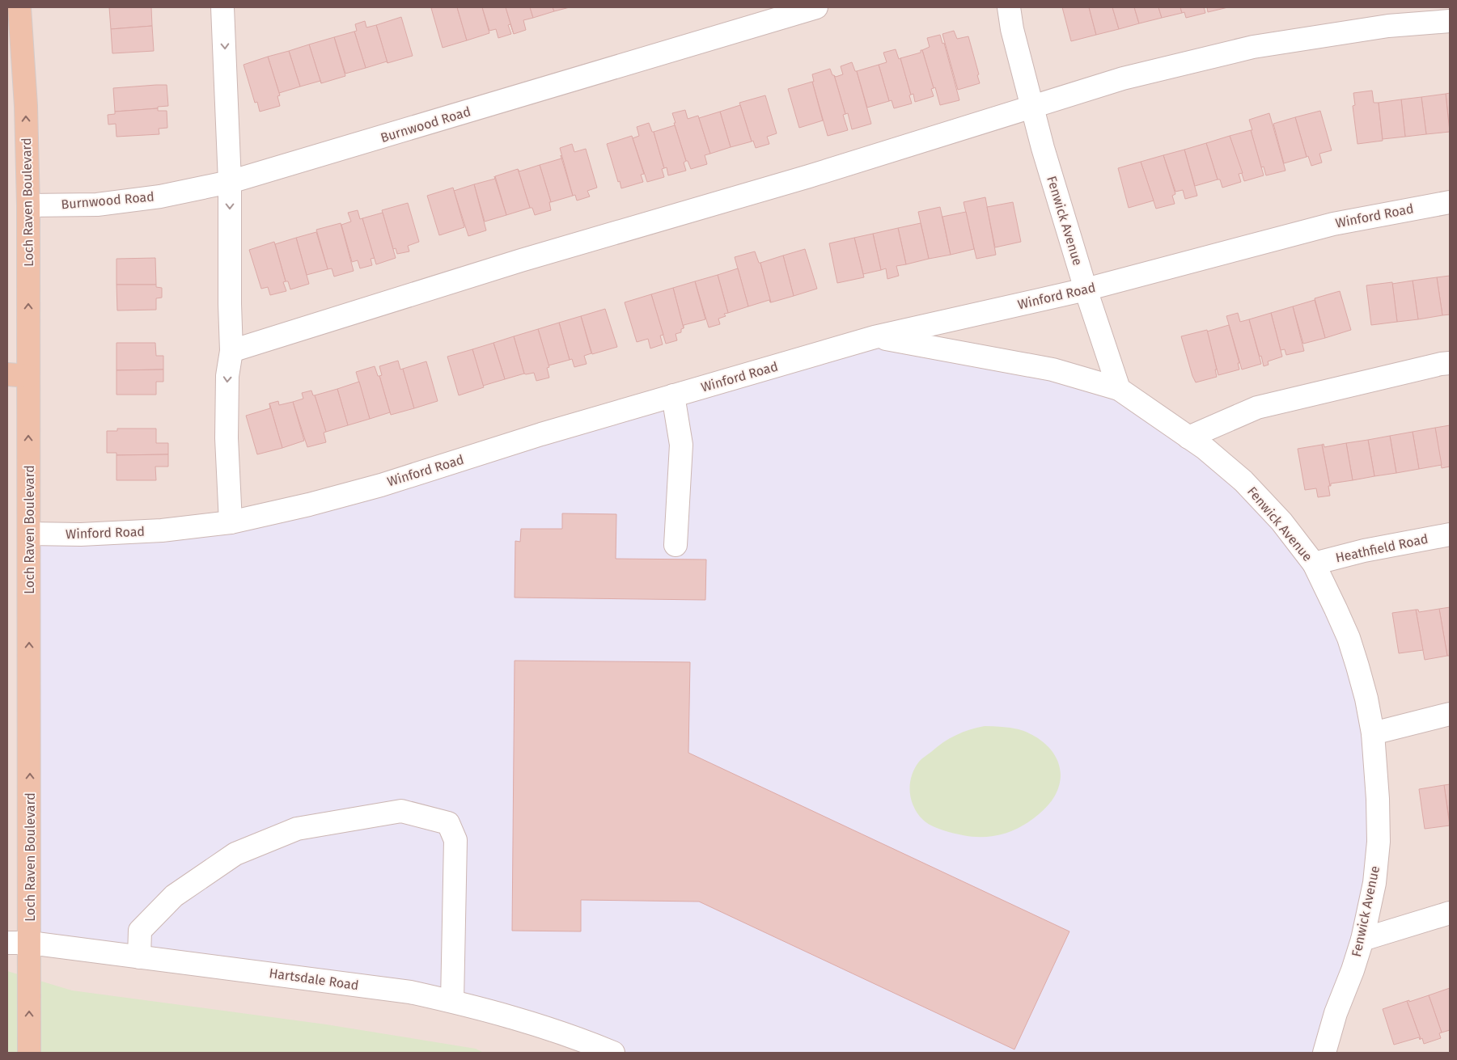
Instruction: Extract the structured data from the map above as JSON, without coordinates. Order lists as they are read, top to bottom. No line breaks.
{"streets":{"main road":["Loch Raven Boulevard"],"street":["Burnwood Road","Winford Road","Fenwick Avenue","Heathfield Road","Hartsdale Road"]},"crossings":[["Burnwood Road","Loch Raven Boulevard"],["Loch Raven Boulevard","Winford Road"],["Loch Raven Boulevard","Hartsdale Road"],["Winford Road","Fenwick Avenue"],["Fenwick Avenue","Heathfield Road"]],"one_way":["Loch Raven Boulevard"]}
